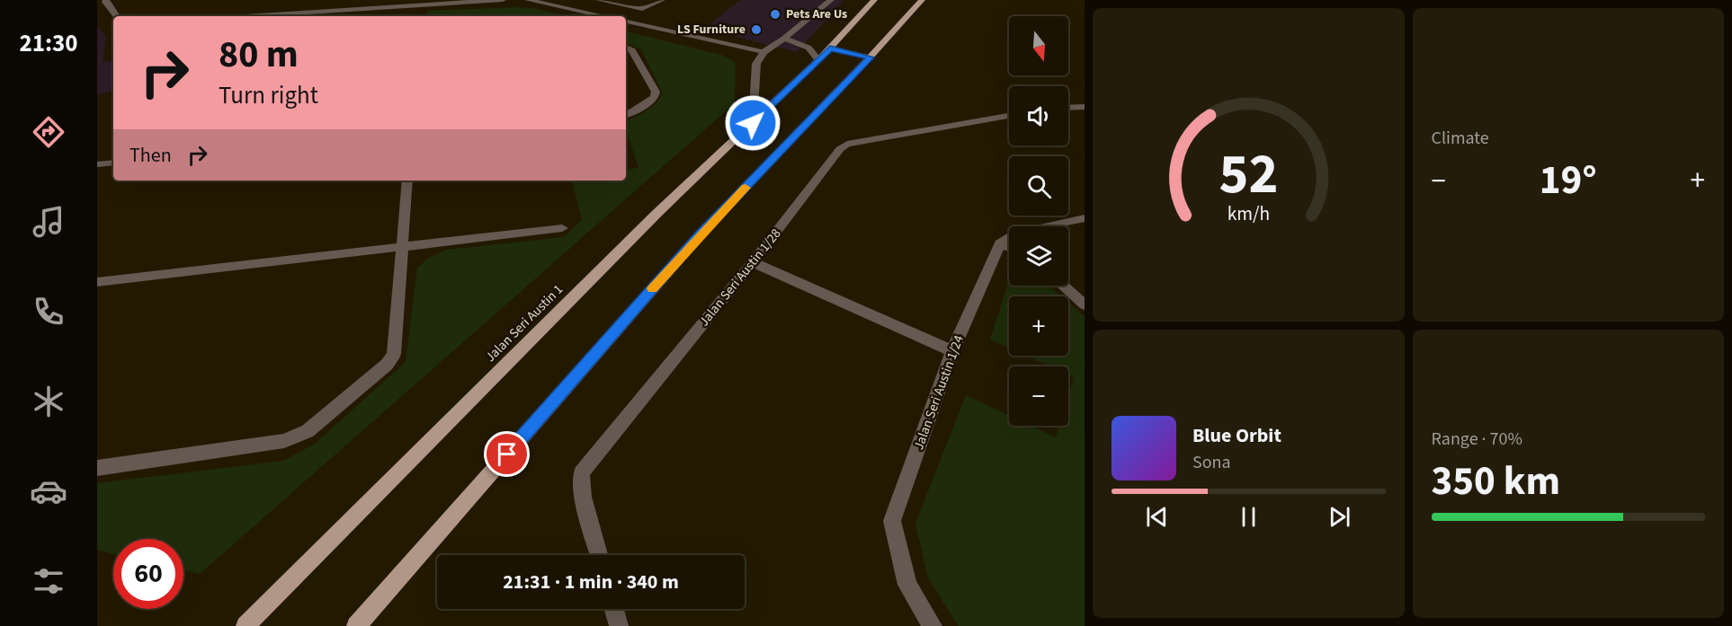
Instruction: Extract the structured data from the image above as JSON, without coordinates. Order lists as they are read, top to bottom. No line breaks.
{"streets":{"main road":["Jalan Seri Austin 1"],"street":["Jalan Seri Austin 1/28","Jalan Seri Austin 1/24"]},"places":["Pets Are Us","LS Furniture"],"north":"bottom","page":{"tabs":"21:30","tile":["Climate",["Range · 70%","350 km"]],"map_buttons":["+","−"],"turn":["80 m","Turn right"],"then":"Then","heat":["−","19°","+"],"song":["Blue Orbit","Sona"],"limit":"60","trip":"21:31 · 1 min · 340 m","gauge":["52","km/h"]}}
